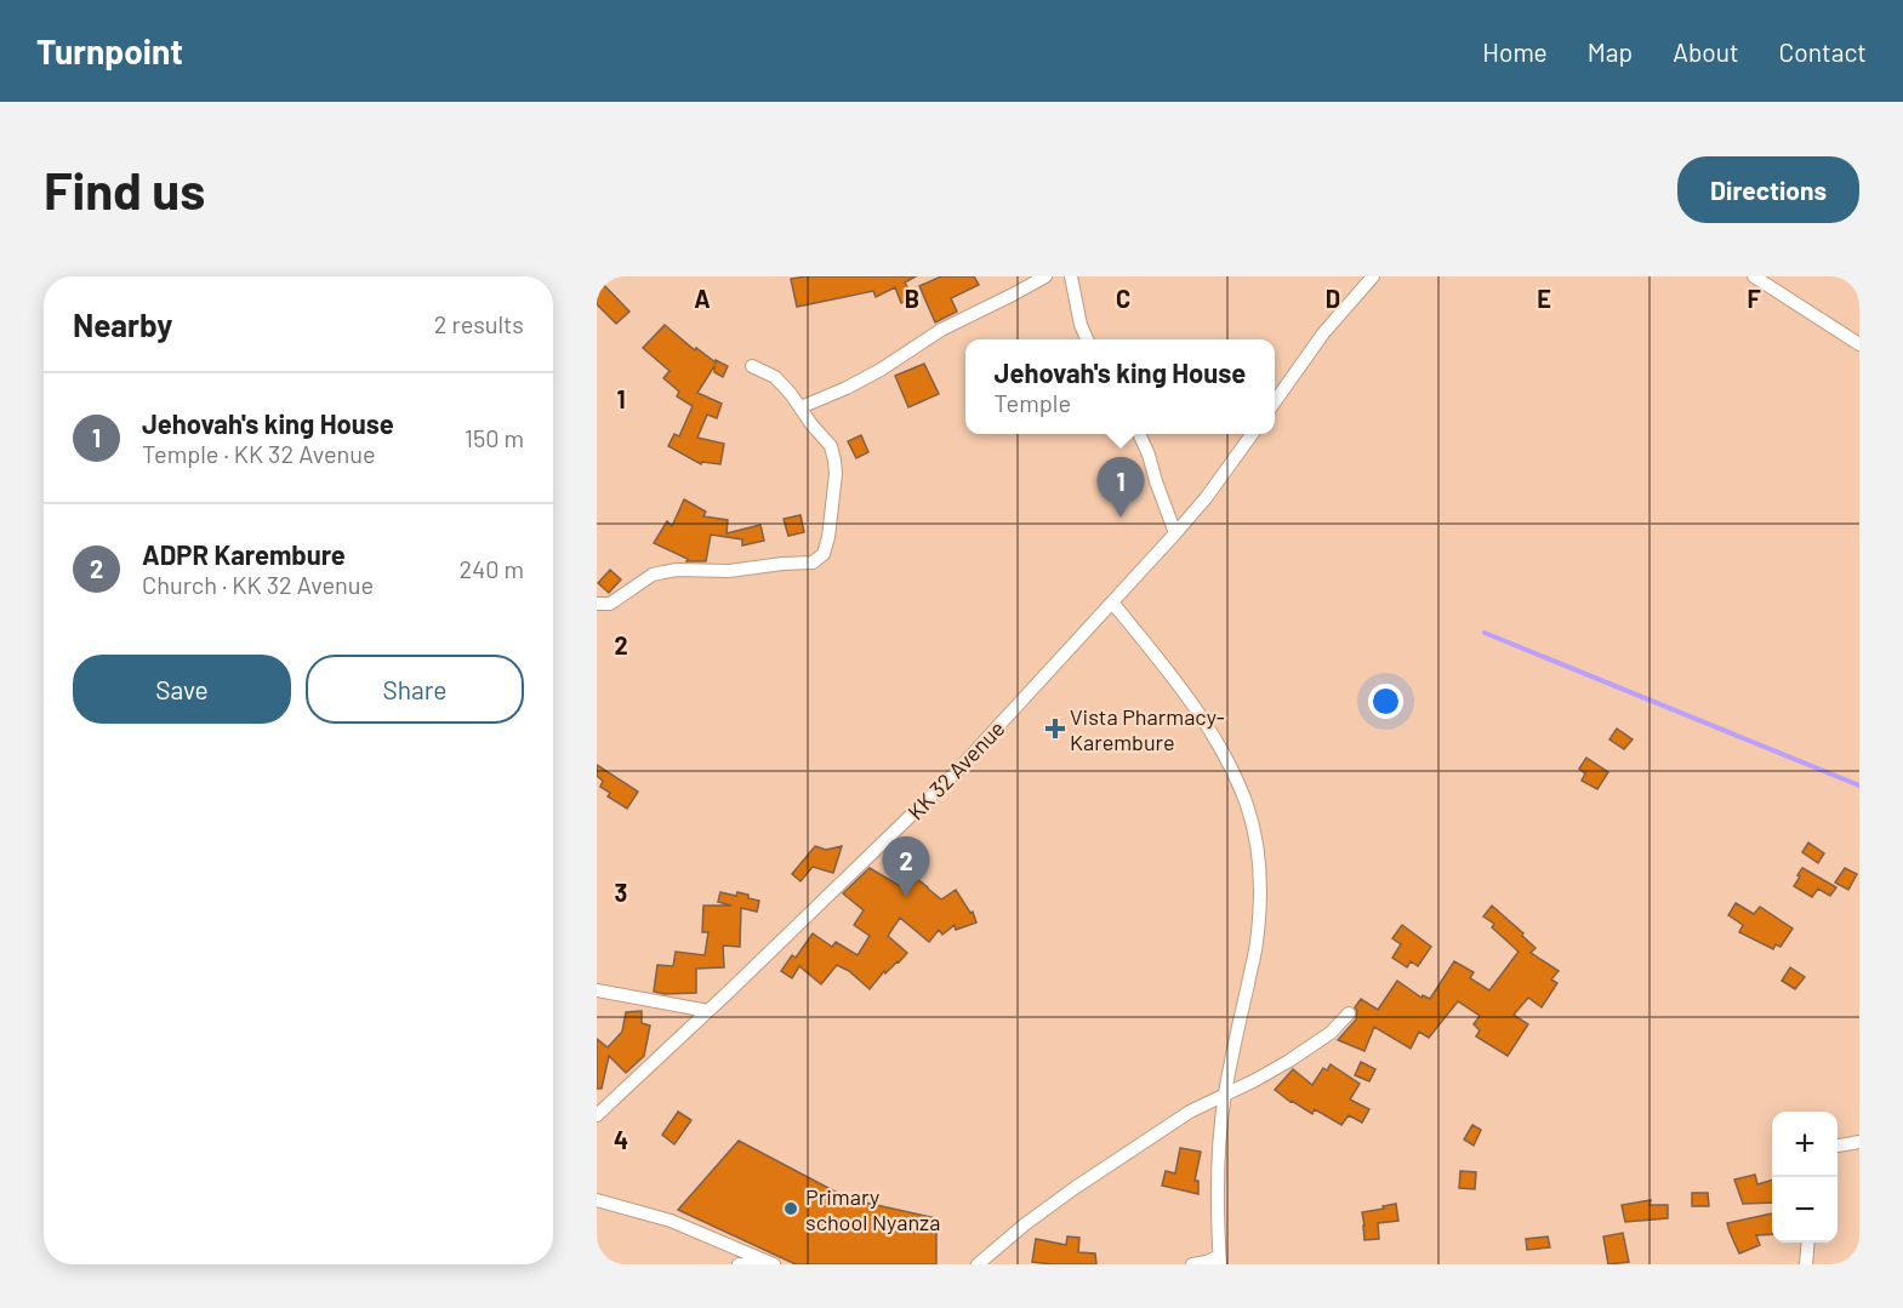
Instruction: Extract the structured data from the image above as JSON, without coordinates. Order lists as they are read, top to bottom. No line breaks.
{"streets":{"street":["KK 32 Avenue"]},"places":{"health":["Vista Pharmacy- Karembure"],"other":["Primary school Nyanza"]},"page":{"header":"Turnpoint","nav":["Home","Map","About","Contact"],"buttons":["Directions",["Save","Share"]],"title":"Find us","heading":["Nearby","2 results"],"popup":["Jehovah's king House","Temple"],"list":[{"mark":"1","name":"Jehovah's king House","note":"Temple · KK 32 Avenue","value":"150 m"},{"mark":"2","name":"ADPR Karembure","note":"Church · KK 32 Avenue","value":"240 m"}],"pins":["1","2"],"map_buttons":["+","−"]},"grid":{"columns":["A","B","C","D","E","F"],"rows":["1","2","3","4"]}}
